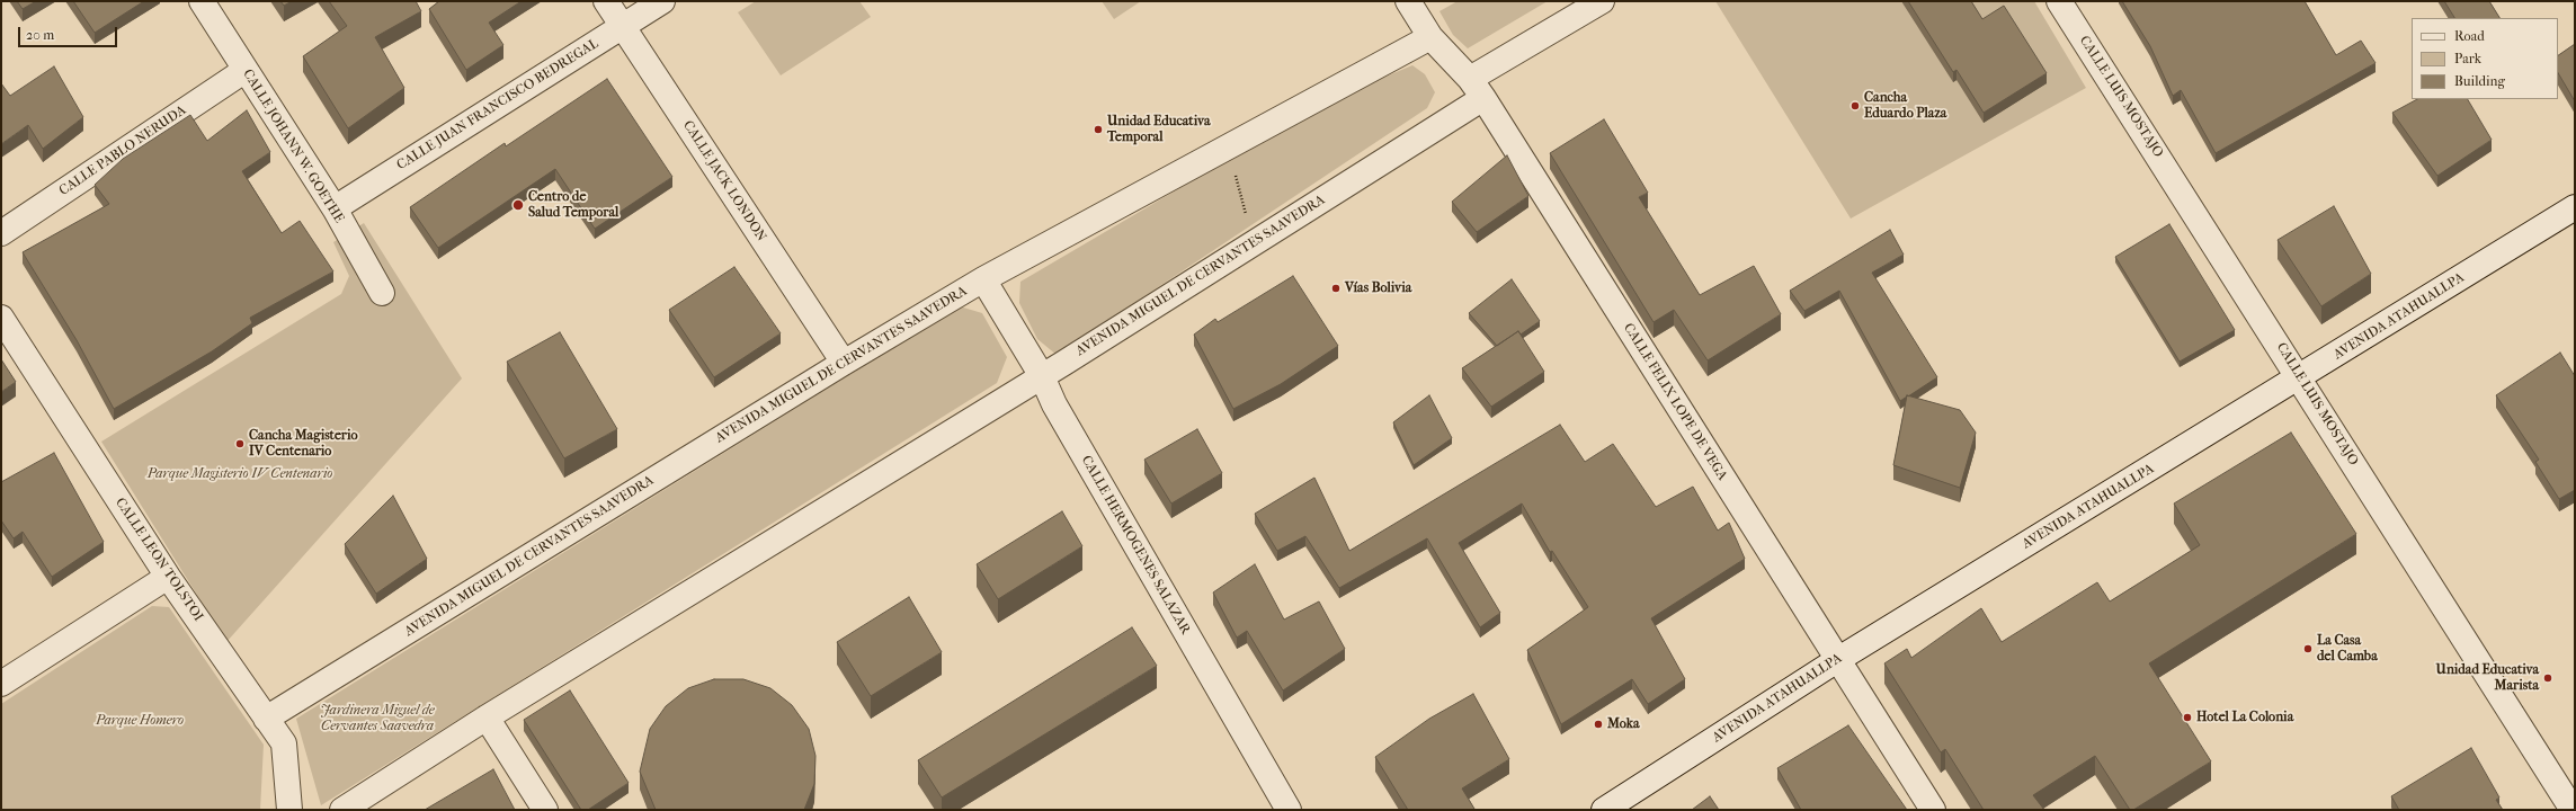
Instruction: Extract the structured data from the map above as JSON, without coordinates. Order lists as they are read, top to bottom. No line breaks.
{"streets":{"street":["CALLE LUIS MOSTAJO","CALLE JUAN FRANCISCO BEDREGAL","CALLE JOHANN W. GOETHE","CALLE PABLO NERUDA","CALLE JACK LONDON","AVENIDA MIGUEL DE CERVANTES SAAVEDRA","AVENIDA ATAHUALLPA","CALLE FELIX LOPE DE VEGA","CALLE HERMOGENES SALAZAR","CALLE LEON TOLSTOI"]},"crossings":[["CALLE LUIS MOSTAJO","AVENIDA ATAHUALLPA"],["CALLE JUAN FRANCISCO BEDREGAL","CALLE JOHANN W. GOETHE"],["CALLE JUAN FRANCISCO BEDREGAL","CALLE JACK LONDON"],["CALLE JOHANN W. GOETHE","CALLE PABLO NERUDA"],["CALLE JACK LONDON","AVENIDA MIGUEL DE CERVANTES SAAVEDRA"],["AVENIDA MIGUEL DE CERVANTES SAAVEDRA","CALLE FELIX LOPE DE VEGA"],["AVENIDA MIGUEL DE CERVANTES SAAVEDRA","CALLE HERMOGENES SALAZAR"],["AVENIDA MIGUEL DE CERVANTES SAAVEDRA","CALLE LEON TOLSTOI"],["AVENIDA ATAHUALLPA","CALLE FELIX LOPE DE VEGA"]],"parks":["Parque Magisterio IV Centenario","Jardinera Miguel de Cervantes Saavedra","Parque Homero"],"places":["Cancha Eduardo Plaza","Unidad Educativa Temporal","Centro de Salud Temporal","Vías Bolivia","Cancha Magisterio IV Centenario","La Casa del Camba","Unidad Educativa Marista","Hotel La Colonia","Moka"],"legend":["Road","Park","Building"],"scale_bar":"20 m"}
